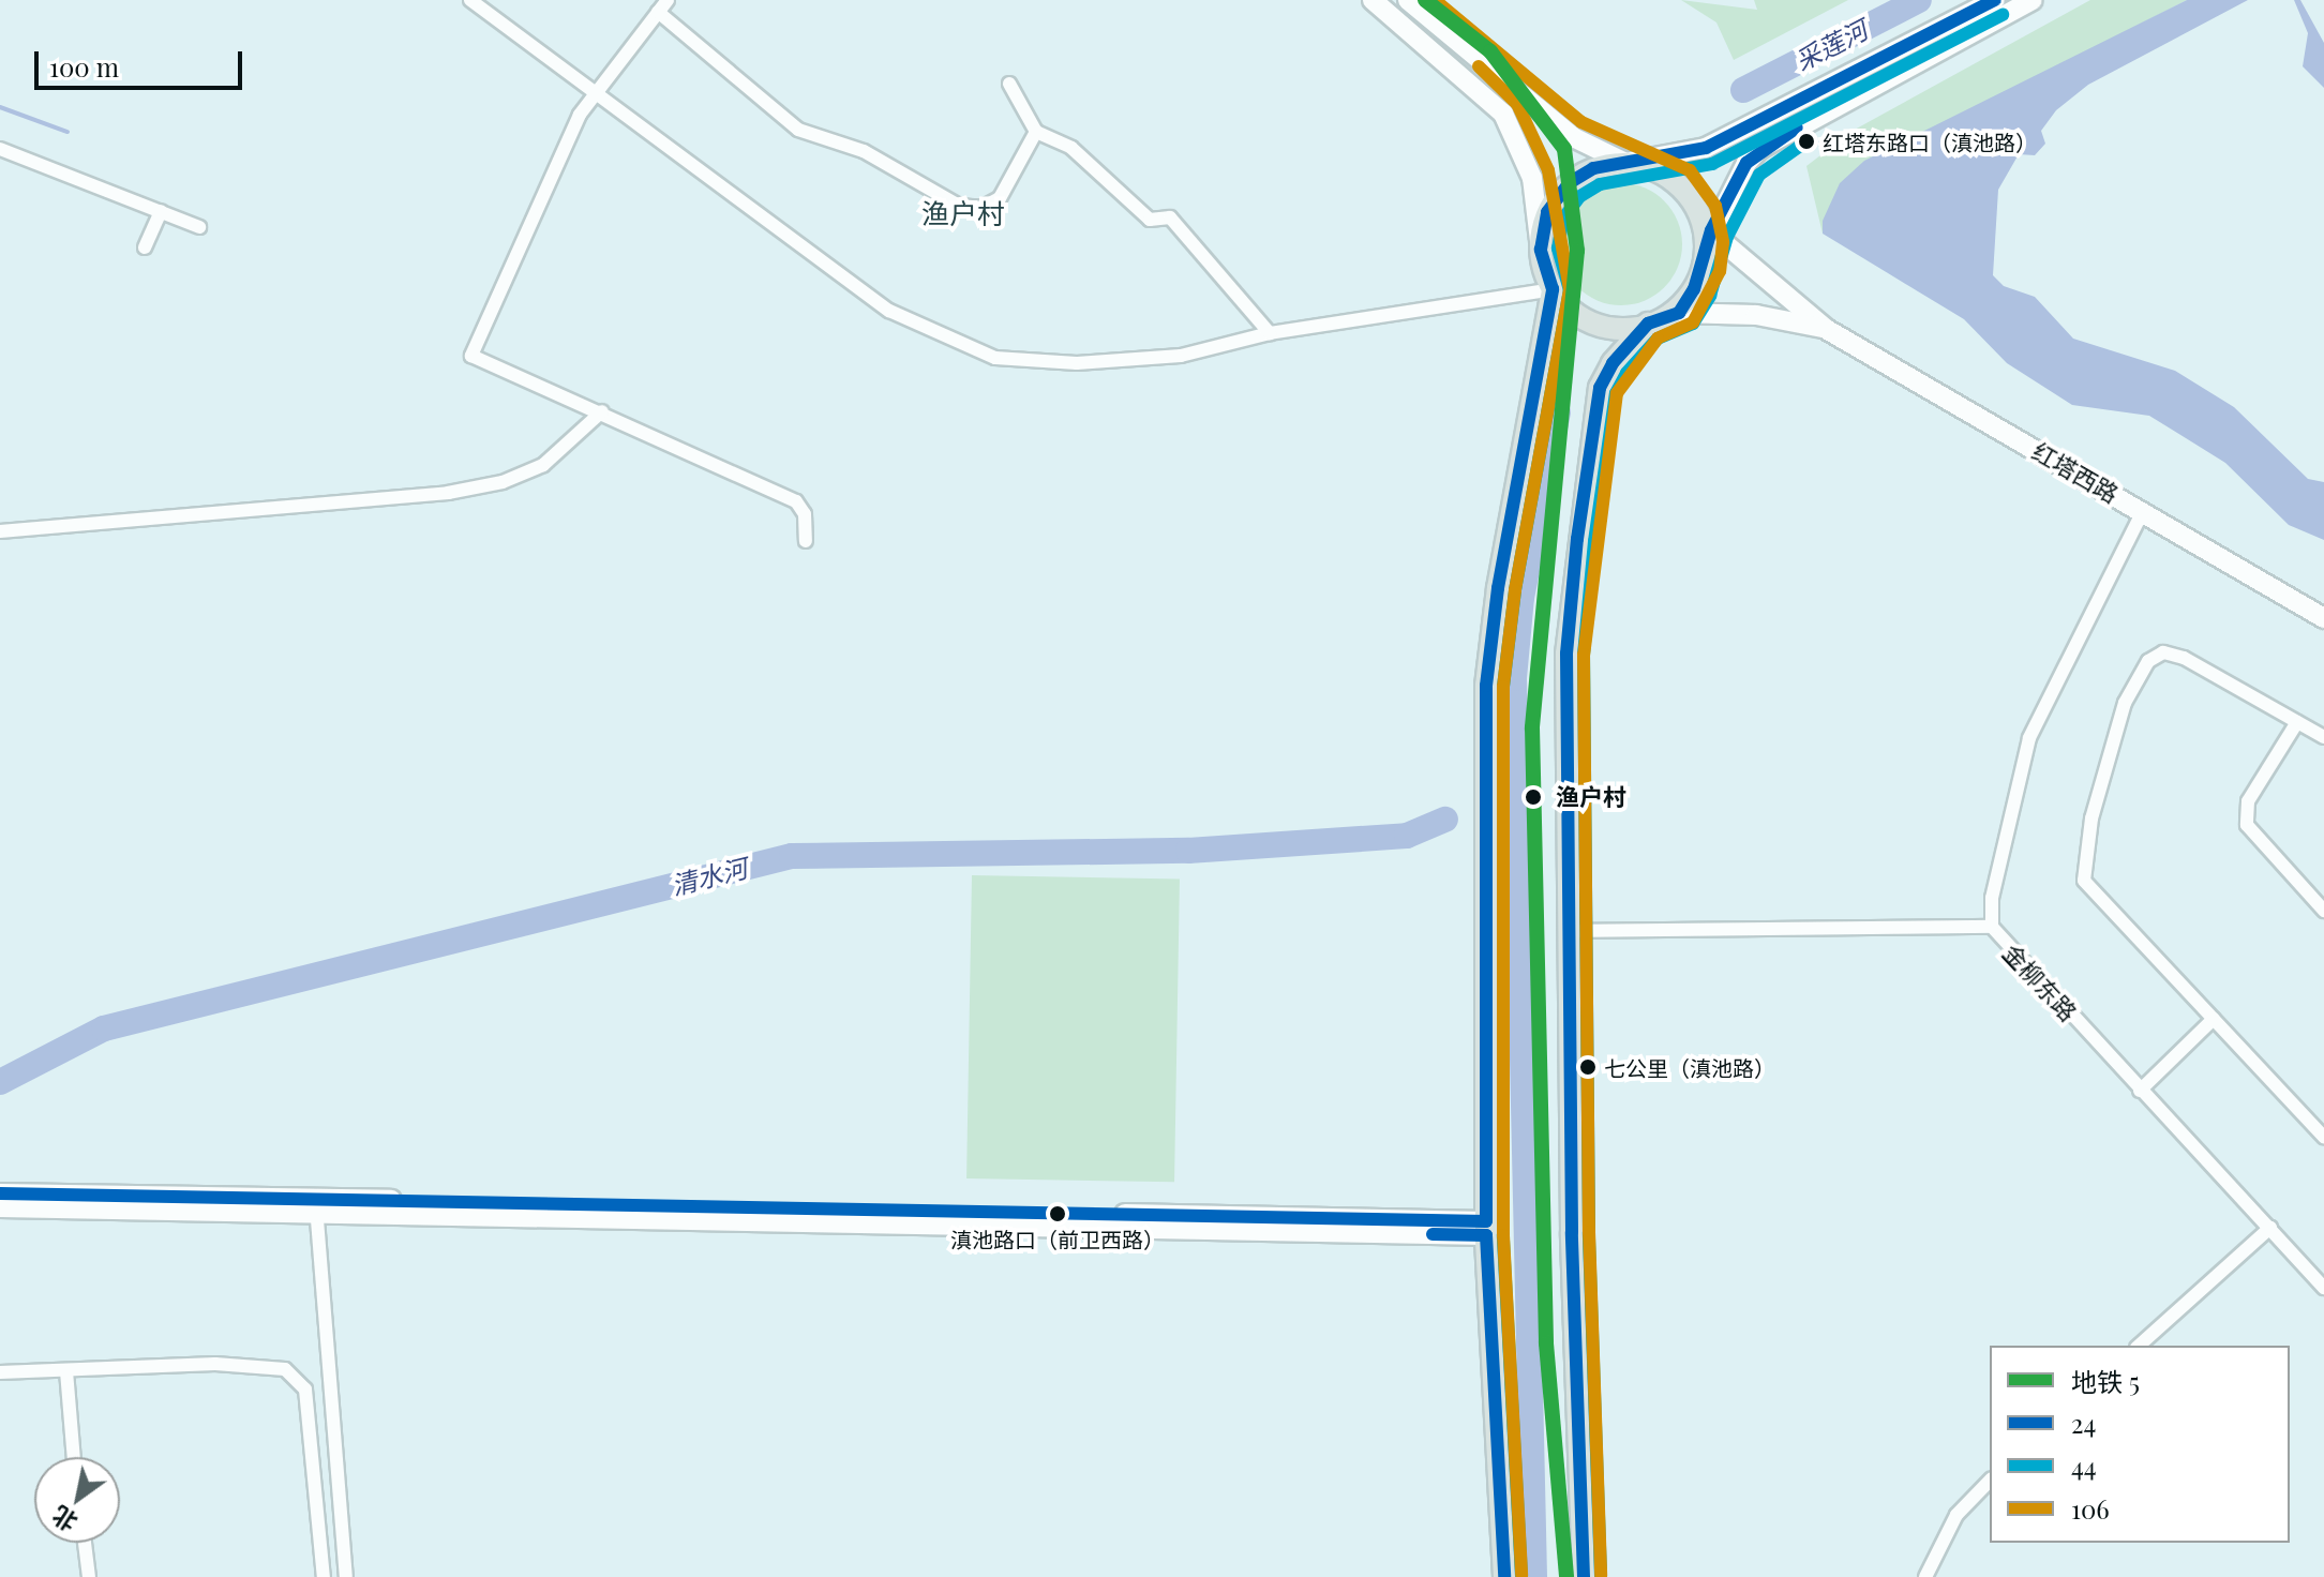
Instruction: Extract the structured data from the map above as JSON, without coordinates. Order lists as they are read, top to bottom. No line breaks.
{"streets":{"main road":["红塔西路"],"street":["金柳东路"]},"crossings":[["红塔西路","金柳东路"]],"districts":["渔户村"],"water":["采莲河","清水河"],"places":["红塔东路口（滇池路）","渔户村","七公里（滇池路）","滇池路口（前卫西路）"],"lines":["metro line 5","transit line 24","transit line 106","transit line 44"],"legend":["地铁 5","24","44","106"],"scale_bar":"100 m","north":"bottom left"}
